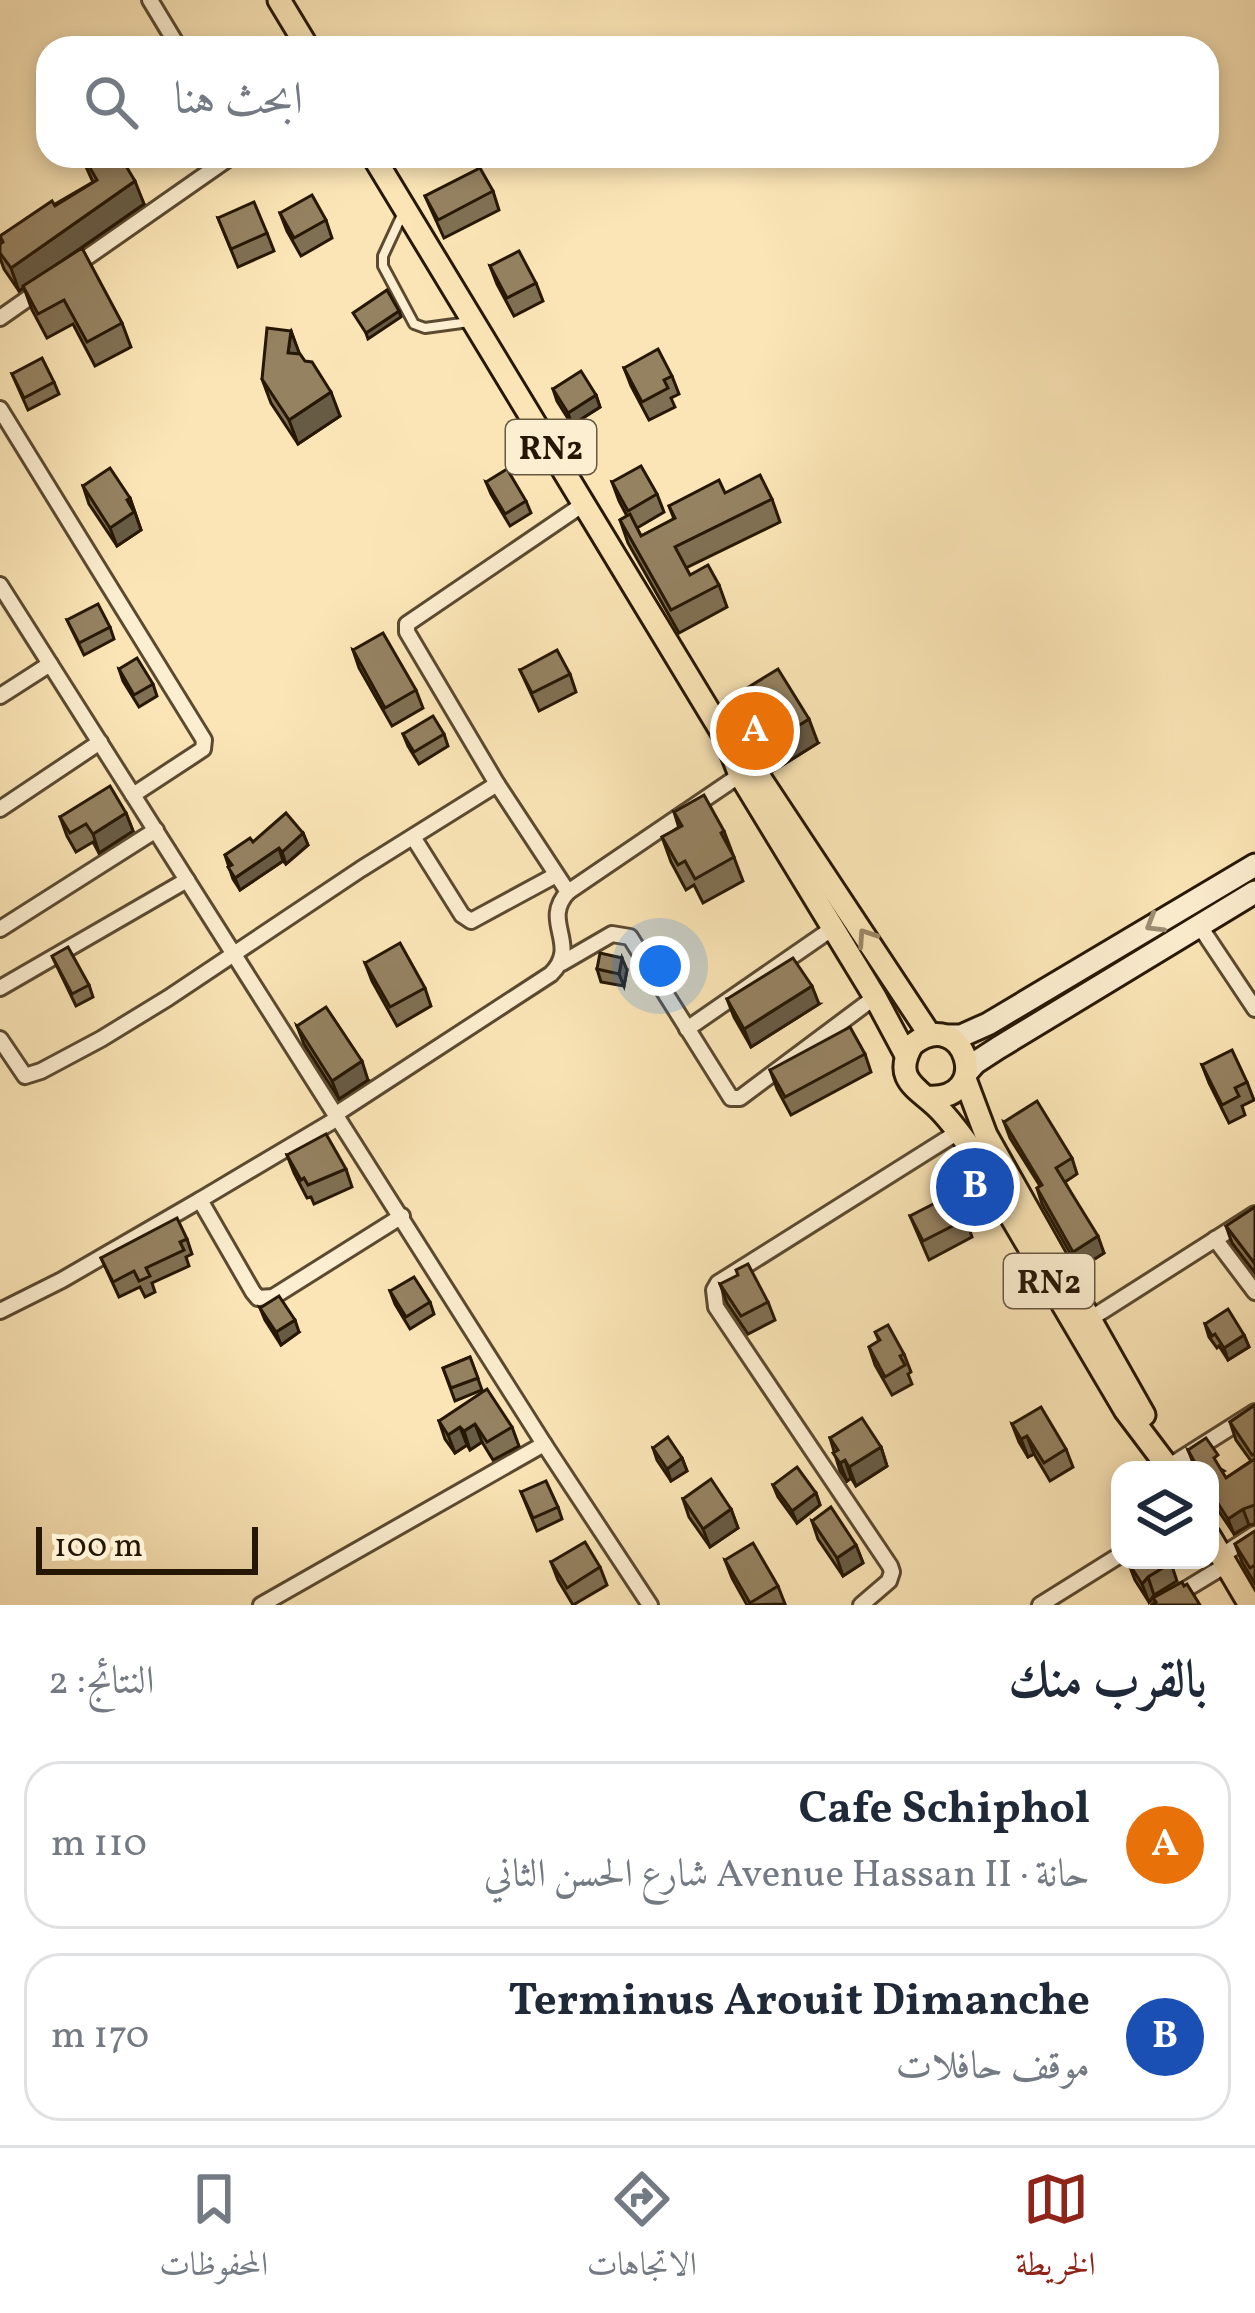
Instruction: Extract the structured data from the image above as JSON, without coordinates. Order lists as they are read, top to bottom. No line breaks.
{"streets":{"main road":["RN2"]},"scale_bar":"100 m","page":{"search":"ابحث هنا","pins":["A","B"],"scale":"100 m","heading":["بالقرب منك","النتائج: 2"],"list":[{"mark":"A","name":"Cafe Schiphol","note":"حانة · Avenue Hassan II شارع الحسن الثاني","value":"110 m"},{"mark":"B","name":"Terminus Arouit Dimanche","note":"موقف حافلات","value":"170 m"}],"nav":["الخريطة","الاتجاهات","المحفوظات"]}}
